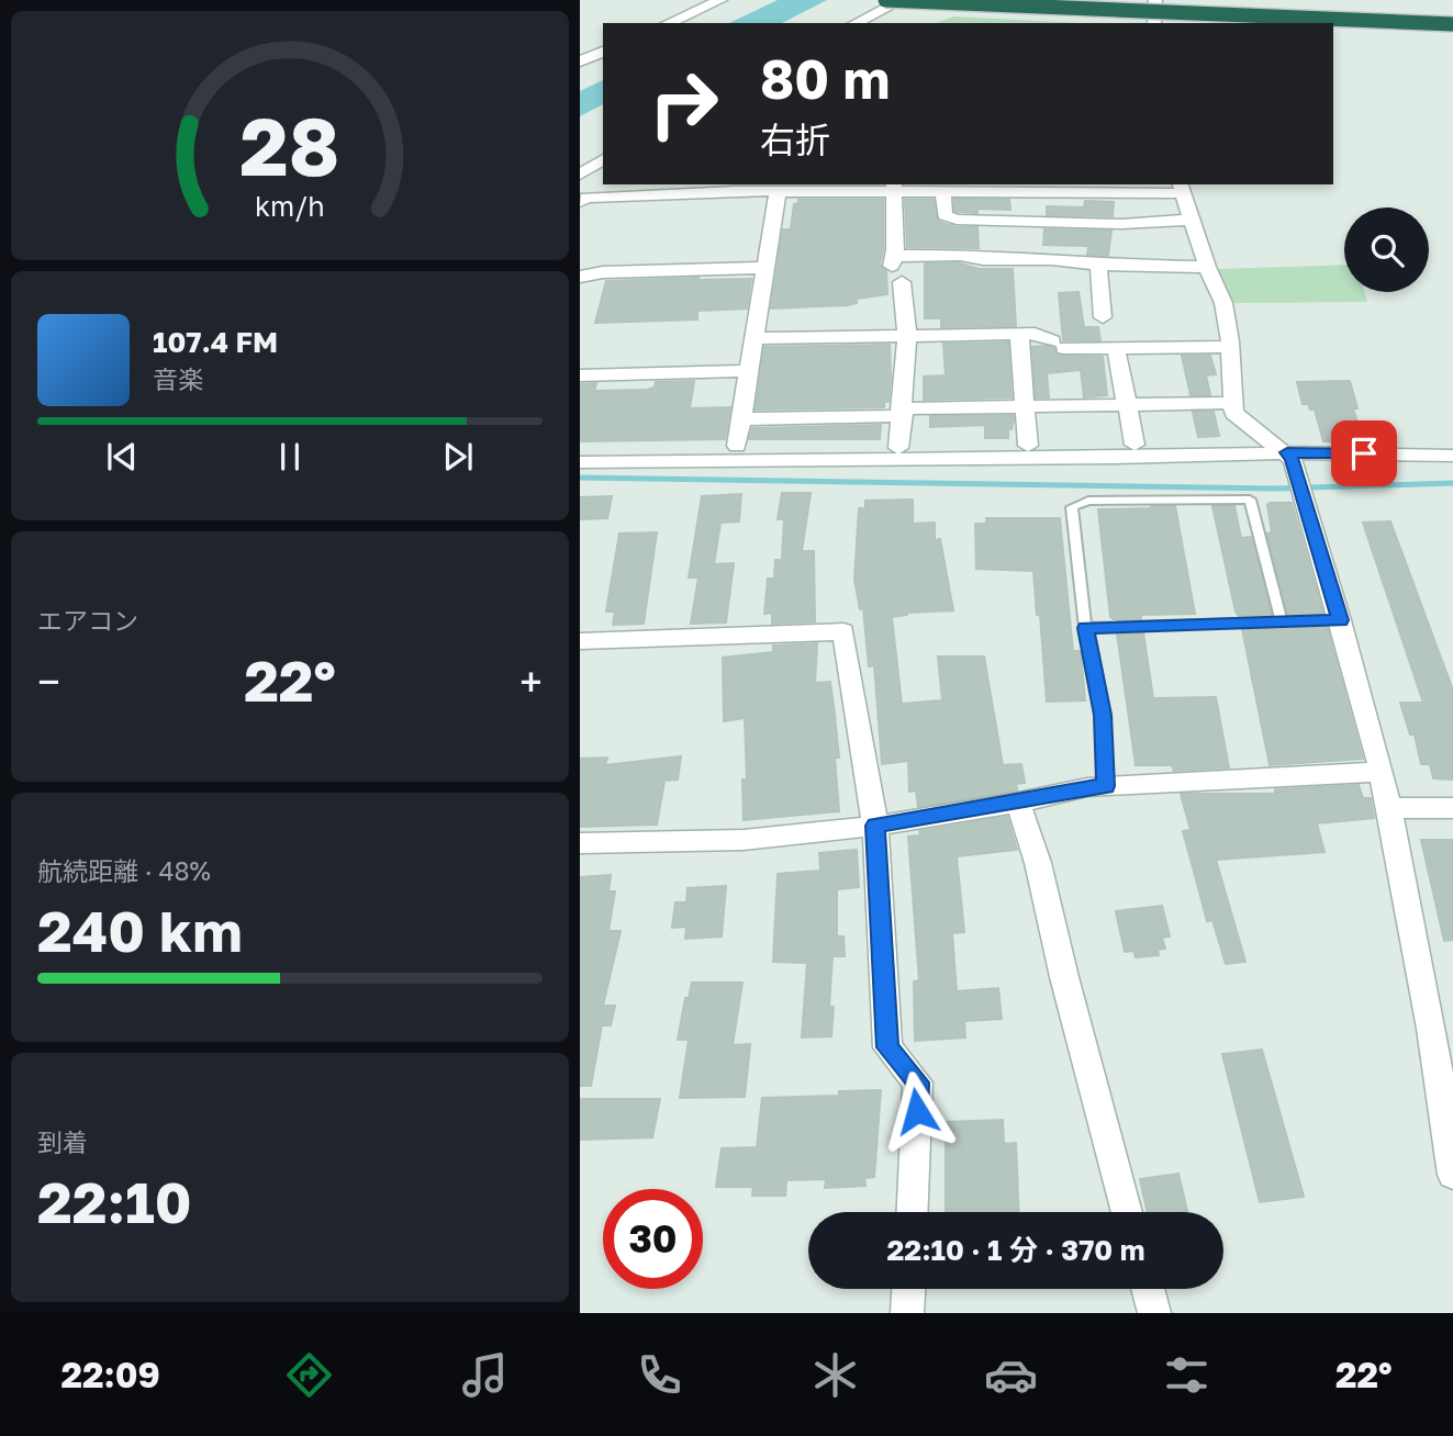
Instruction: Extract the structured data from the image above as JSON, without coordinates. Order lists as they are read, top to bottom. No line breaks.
{"page":{"turn":["80 m","右折"],"song":["107.4 FM","音楽"],"tile":["エアコン",["航続距離 · 48%","240 km"],["到着","22:10"]],"heat":["−","22°","+"],"limit":"30","trip":"22:10 · 1 分 · 370 m","tabs":["22:09","22°"],"gauge":["28","km/h"]}}
